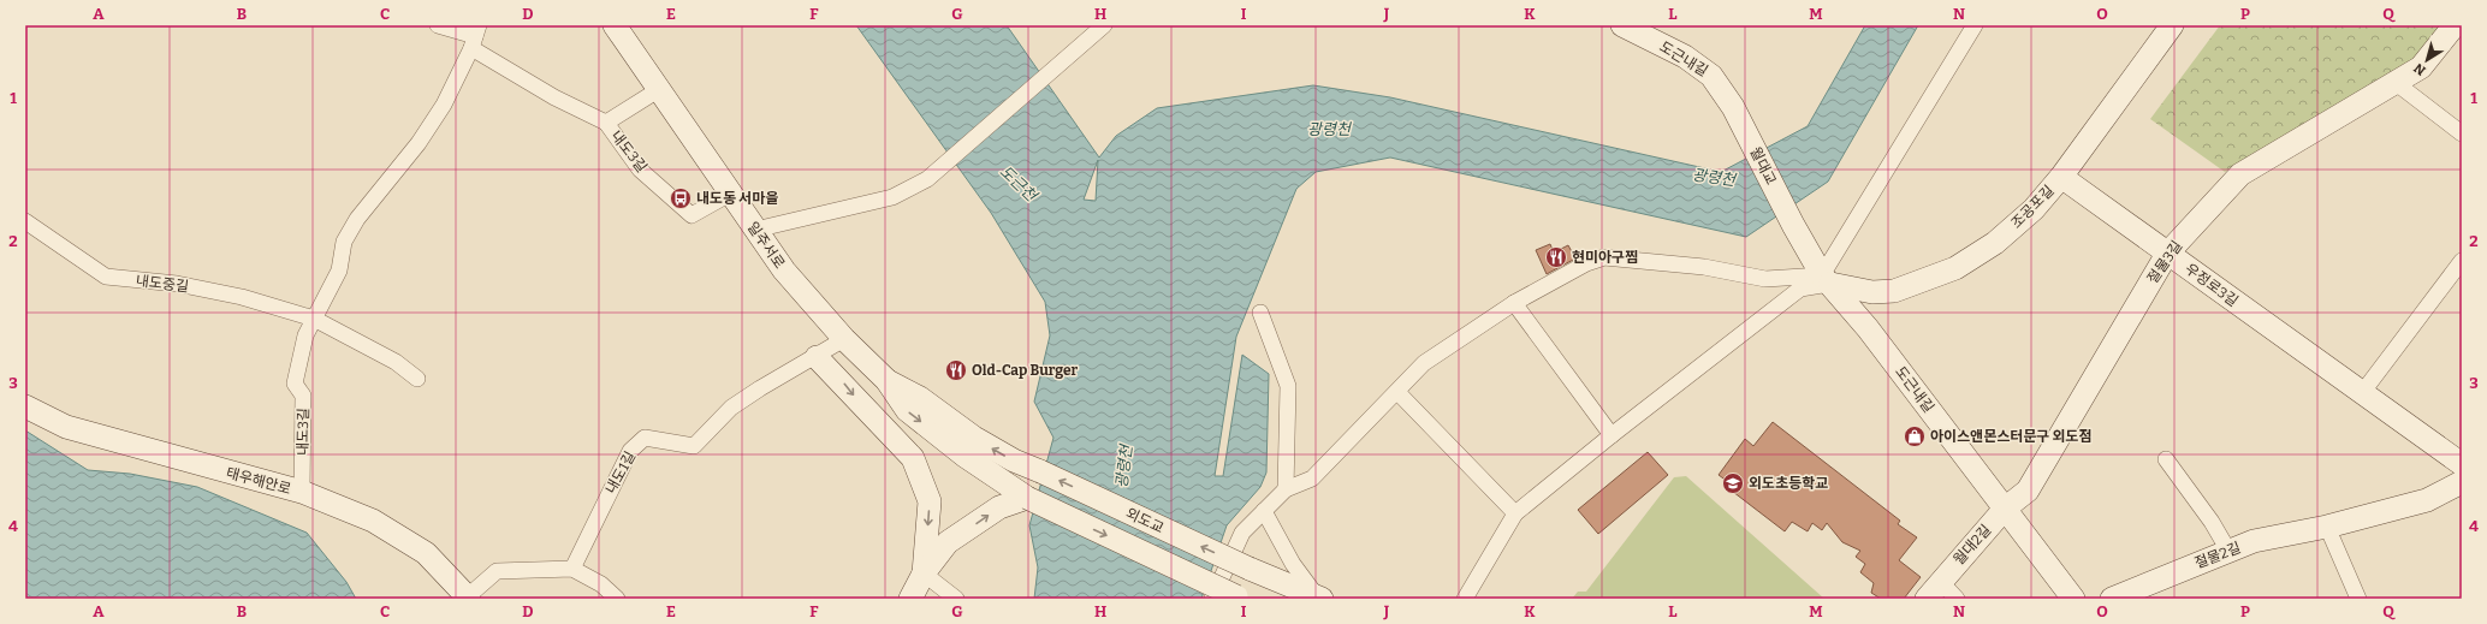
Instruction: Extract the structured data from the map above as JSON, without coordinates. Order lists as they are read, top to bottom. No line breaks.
{"streets":{"street":["도근내길","내도3길","월대교","조공포길","일주서로","절물3길","내도중길","우정로3길","내도1길","태우해안로","외도교","월대2길","절물2길"]},"crossings":[["도근내길","월대교"],["도근내길","조공포길"],["도근내길","절물3길"],["도근내길","월대2길"],["내도3길","일주서로"],["내도3길","내도중길"],["내도3길","태우해안로"],["조공포길","우정로3길"],["일주서로","내도1길"],["일주서로","외도교"],["절물3길","우정로3길"],["절물3길","월대2길"]],"water":["광령천","도근천"],"places":{"bus stop":["내도동 서마을"],"restaurant":["현미아구찜","Old-Cap Burger"],"shop":["아이스앤몬스터문구 외도점"],"school or university":["외도초등학교"]},"north":"bottom left","grid":{"columns":["A","B","C","D","E","F","G","H","I","J","K","L","M","N","O","P","Q"],"rows":["1","2","3","4"]}}
